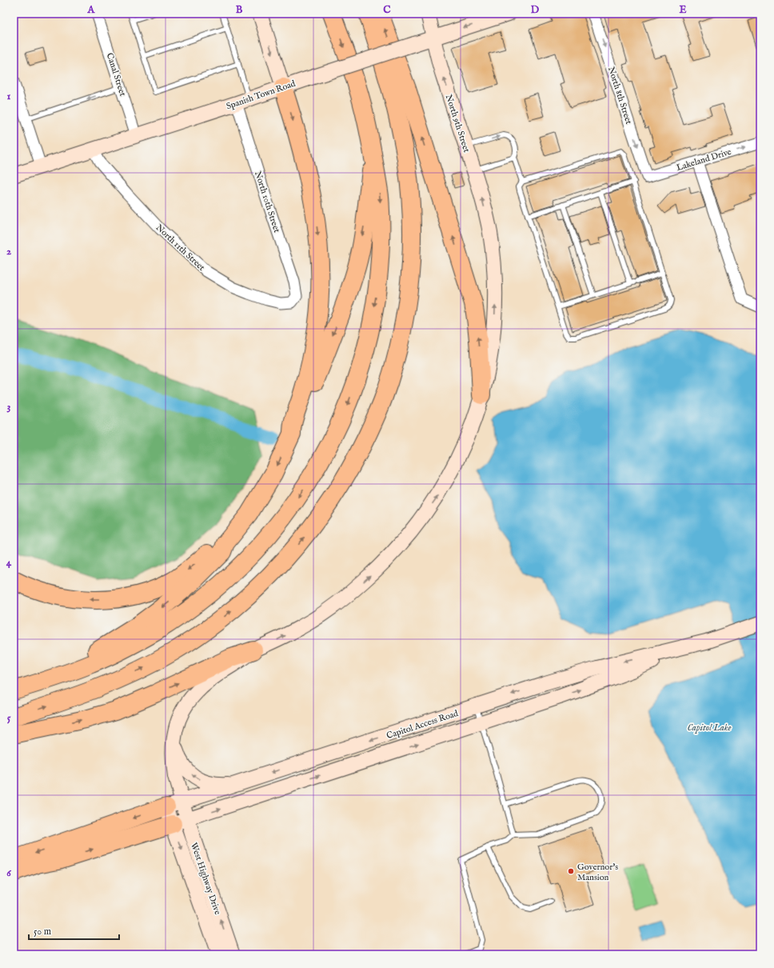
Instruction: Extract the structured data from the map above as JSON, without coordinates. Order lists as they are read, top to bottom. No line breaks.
{"streets":{"main road":["Spanish Town Road","North 9th Street","Capitol Access Road","West Highway Drive"],"street":["Canal Street","North 8th Street","Lakeland Drive","North 10th Street","North 11th Street"]},"crossings":[["Canal Street","Spanish Town Road"],["Spanish Town Road","North 9th Street"],["Spanish Town Road","North 10th Street"],["Spanish Town Road","North 11th Street"],["North 8th Street","Lakeland Drive"],["North 9th Street","West Highway Drive"],["North 10th Street","North 11th Street"],["Capitol Access Road","West Highway Drive"]],"one_way":["North 8th Street","North 9th Street","Lakeland Drive"],"water":["Capitol Lake"],"places":["Governor's Mansion"],"scale_bar":"50 m","grid":{"columns":["A","B","C","D","E"],"rows":["1","2","3","4","5","6"]}}
